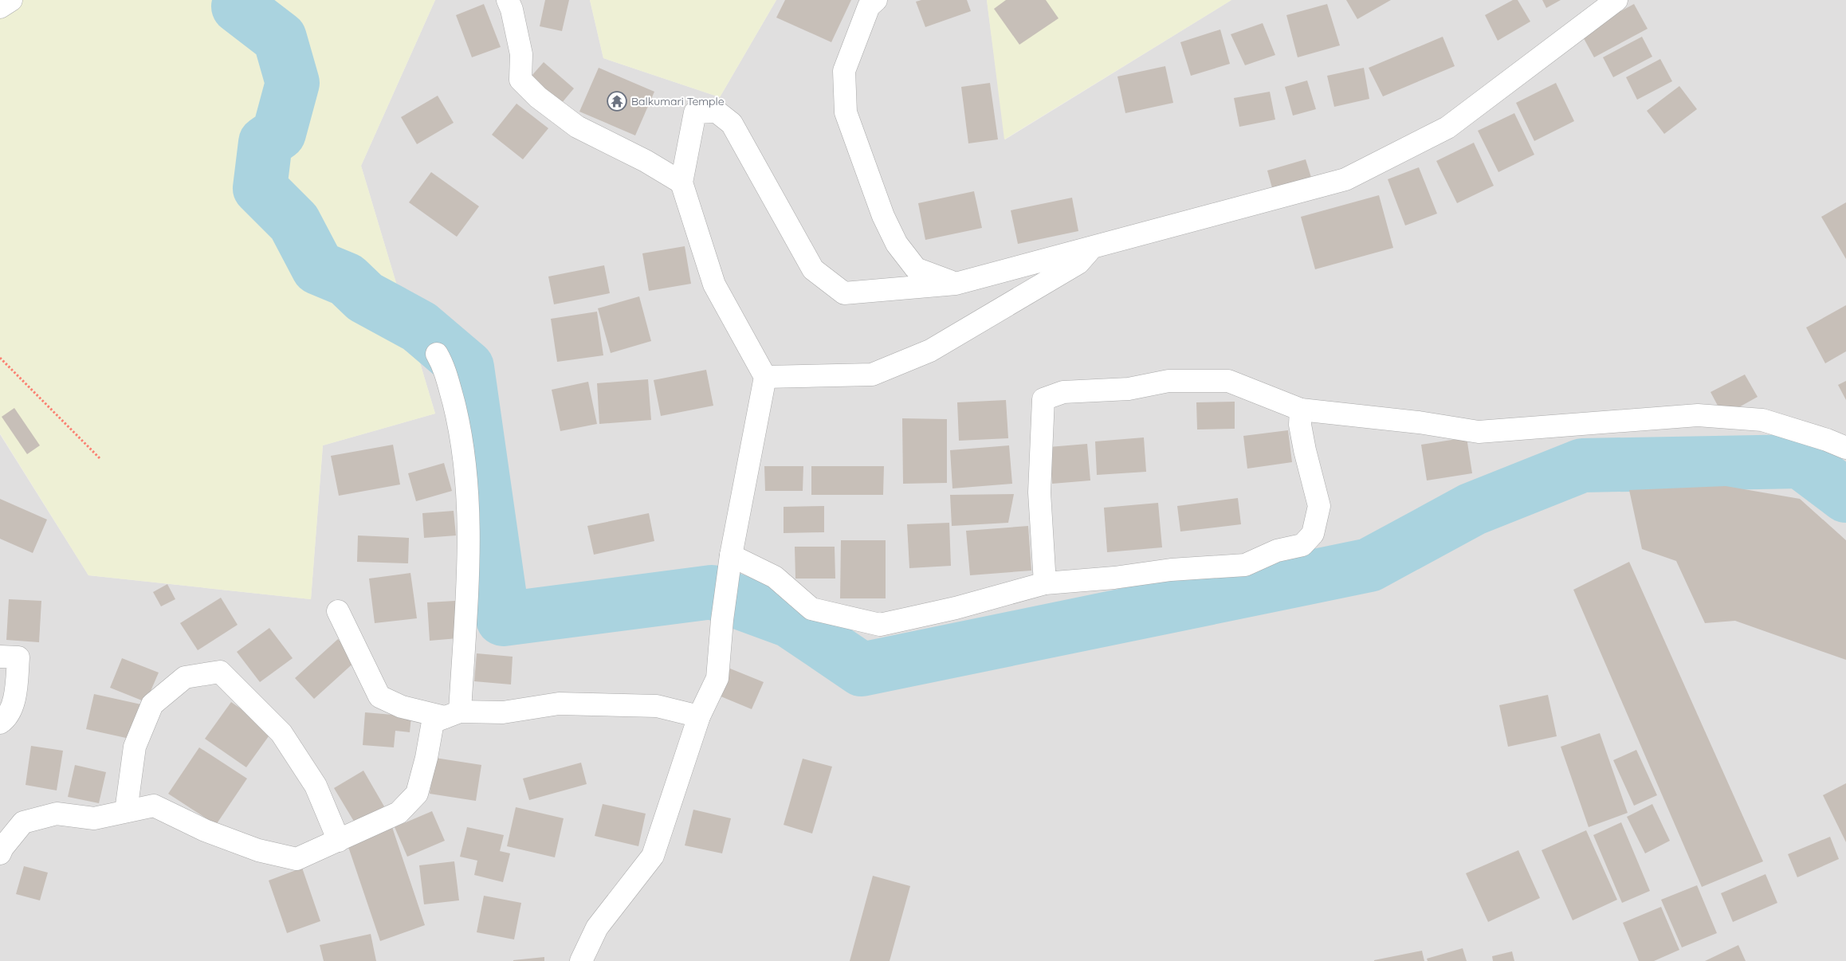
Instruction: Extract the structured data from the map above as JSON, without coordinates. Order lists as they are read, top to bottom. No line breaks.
{"places":{"temple":["Balkumari Temple"]}}
